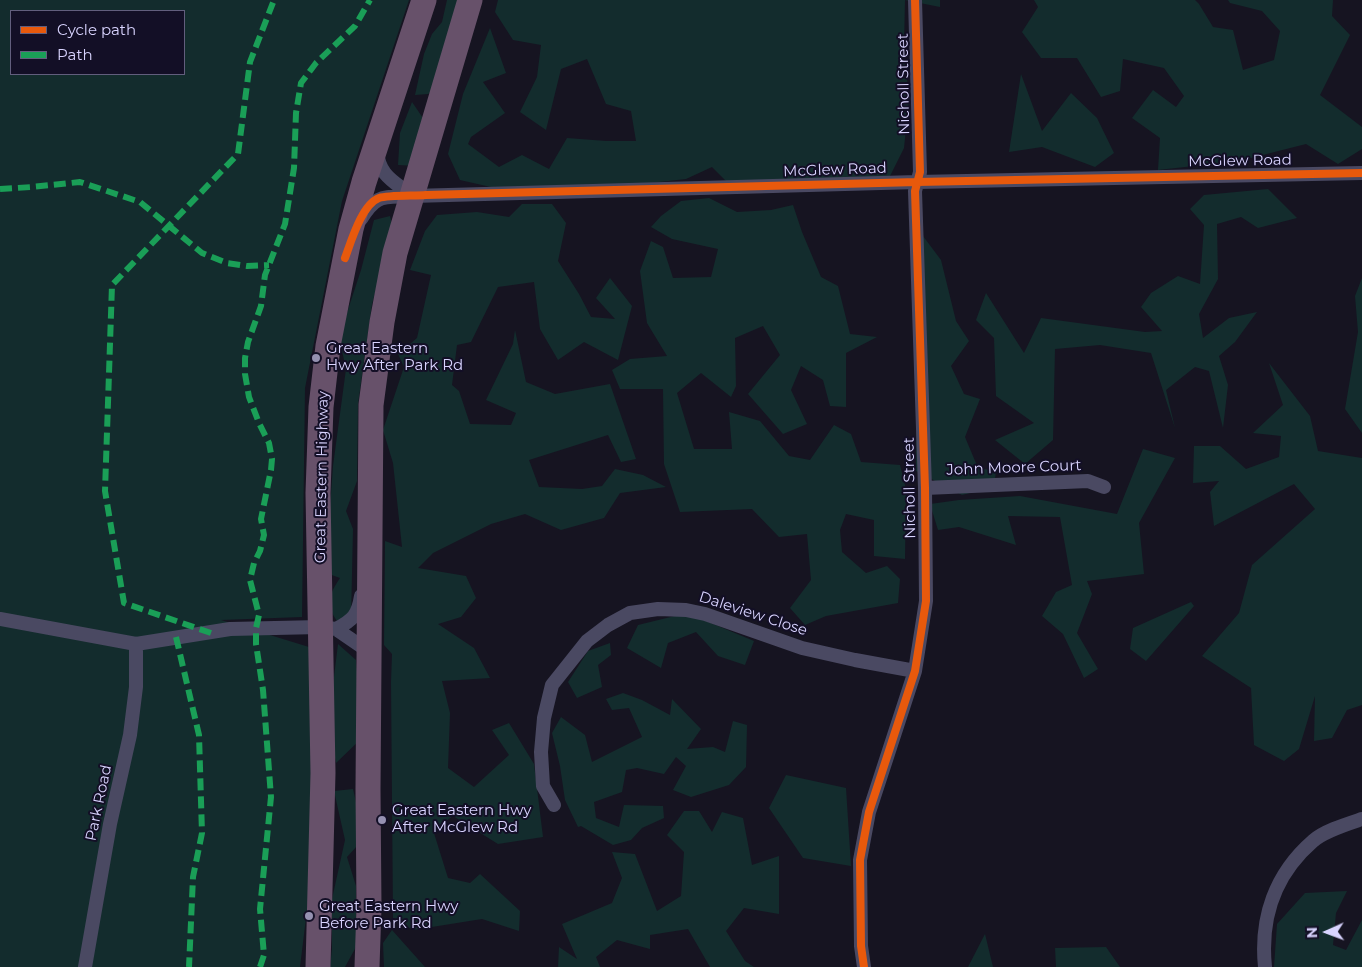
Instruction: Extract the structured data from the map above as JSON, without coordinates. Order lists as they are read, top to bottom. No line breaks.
{"streets":{"highway":["Great Eastern Highway"],"street":["Nicholl Street","McGlew Road","John Moore Court","Daleview Close","Park Road"]},"crossings":[["Nicholl Street","McGlew Road"],["Nicholl Street","John Moore Court"],["Nicholl Street","Daleview Close"],["McGlew Road","Great Eastern Highway"]],"places":["Great Eastern Hwy After Park Rd","Great Eastern Hwy After McGlew Rd","Great Eastern Hwy Before Park Rd"],"legend":["Cycle path","Path"],"north":"left"}
